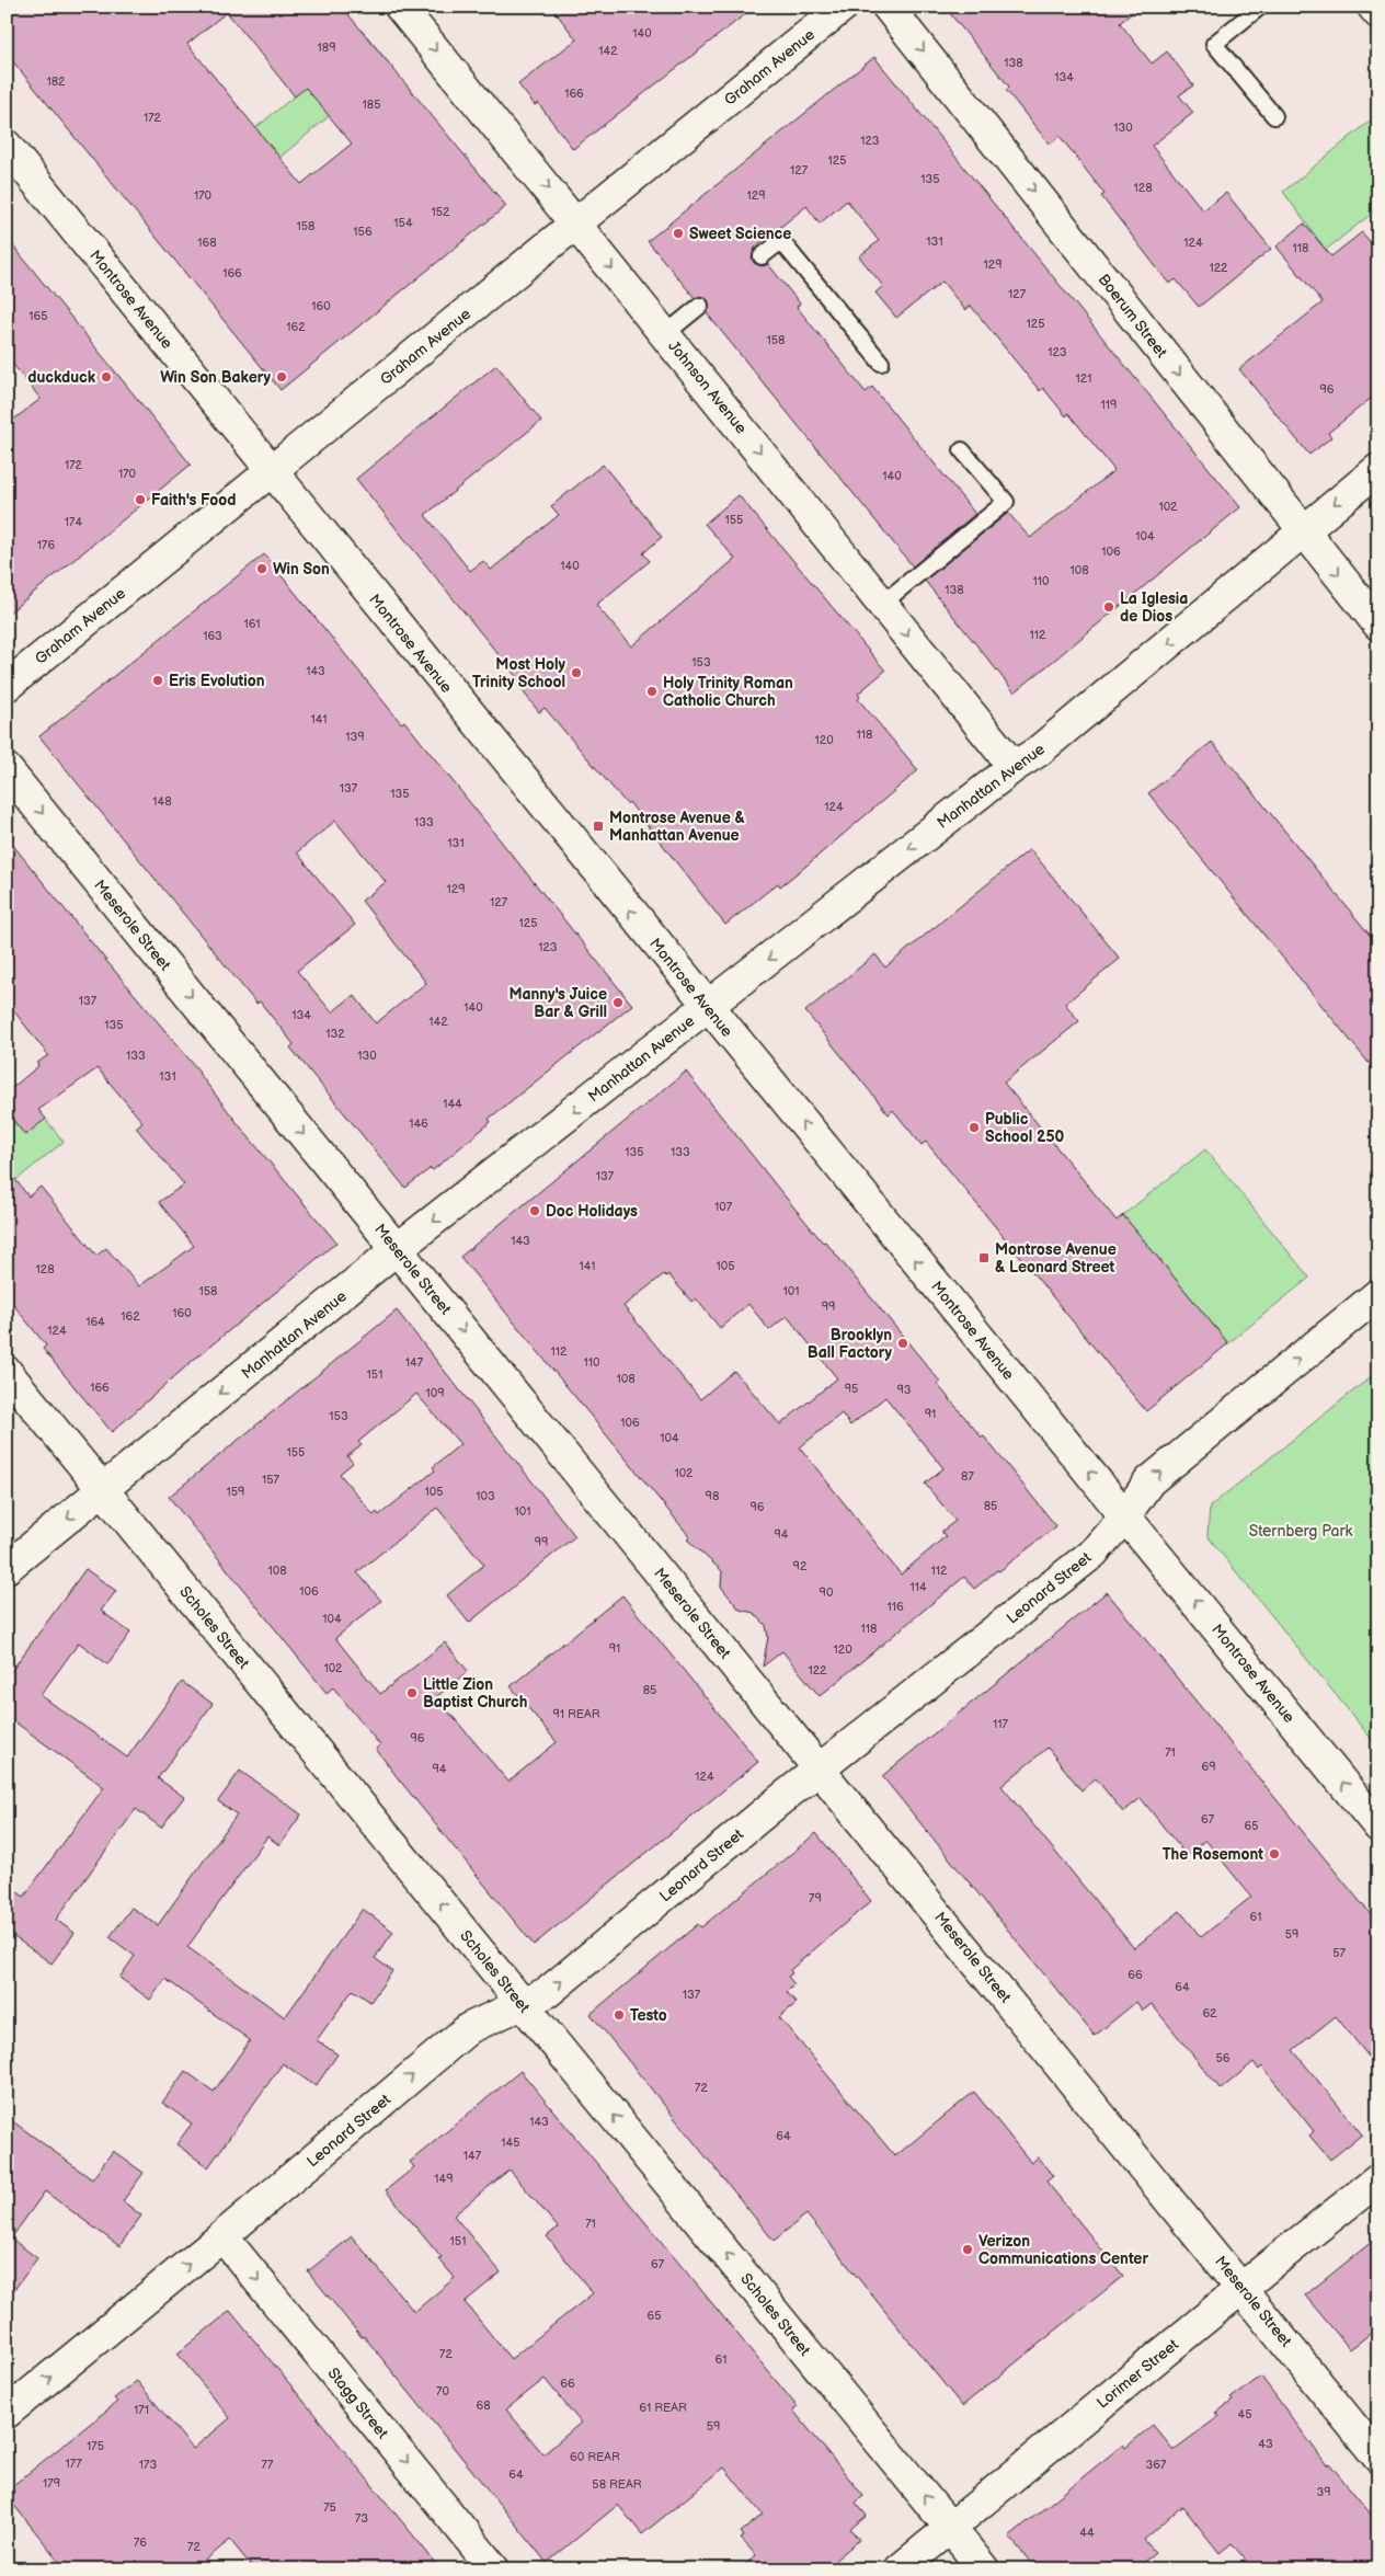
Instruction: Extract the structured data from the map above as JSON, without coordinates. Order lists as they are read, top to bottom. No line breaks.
{"streets":{"street":["Graham Avenue","Montrose Avenue","Boerum Street","Johnson Avenue","Manhattan Avenue","Meserole Street","Leonard Street","Scholes Street","Lorimer Street","Stagg Street"]},"crossings":[["Graham Avenue","Montrose Avenue"],["Graham Avenue","Johnson Avenue"],["Montrose Avenue","Manhattan Avenue"],["Montrose Avenue","Leonard Street"],["Boerum Street","Manhattan Avenue"],["Johnson Avenue","Manhattan Avenue"],["Manhattan Avenue","Meserole Street"],["Manhattan Avenue","Scholes Street"],["Meserole Street","Leonard Street"],["Meserole Street","Lorimer Street"],["Leonard Street","Scholes Street"],["Leonard Street","Stagg Street"],["Scholes Street","Lorimer Street"]],"one_way":["Montrose Avenue","Boerum Street","Johnson Avenue","Manhattan Avenue","Meserole Street","Leonard Street","Scholes Street","Stagg Street"],"parks":["Sternberg Park"],"places":{"other":["Sweet Science","duckduck","Win Son Bakery","Faith's Food","Win Son","La Iglesia de Dios","Most Holy Trinity School","Eris Evolution","Holy Trinity Roman Catholic Church","Manny's Juice Bar & Grill","Public School 250","Doc Holidays","Brooklyn Ball Factory","Little Zion Baptist Church","The Rosemont","Testo","Verizon Communications Center"],"transit":["Montrose Avenue & Manhattan Avenue","Montrose Avenue & Leonard Street"]},"house_numbers":["140","189","142","138","134","182","166","185","172","130","123","125","127","135","128","170","129","152","154","158","156","131","168","124","118","129","122","166","127","160","165","125","162","158","123","121","96","119","172","170","140","102","155","174","104","176","106","140","108","110","138","161","112","163","153","143","141","118","139","120","137","135","148","124","133","131","129","127","125","123","137","140","134","142","135","132","133","130","131","144","146","135","133","137","107","143","141","105","128","158","101","99","160","162","164","124","112","147","110","151","108","166","95","93","109","91","153","106","104","155","102","87","157","159","105","103","98","85","96","101","94","99","92","108","112","114","106","90","116","104","118","91","120","102","122","85","91 REAR","117","96","71","69","94","124","67","65","79","61","59","57","66","64","137","62","56","72","143","64","145","147","149","71","151","67","65","72","61","66","70","68","61 REAR","171","45","59","43","175","60 REAR","177","173","77","367","64","179","58 REAR","39","75","73","44","76","72"]}
